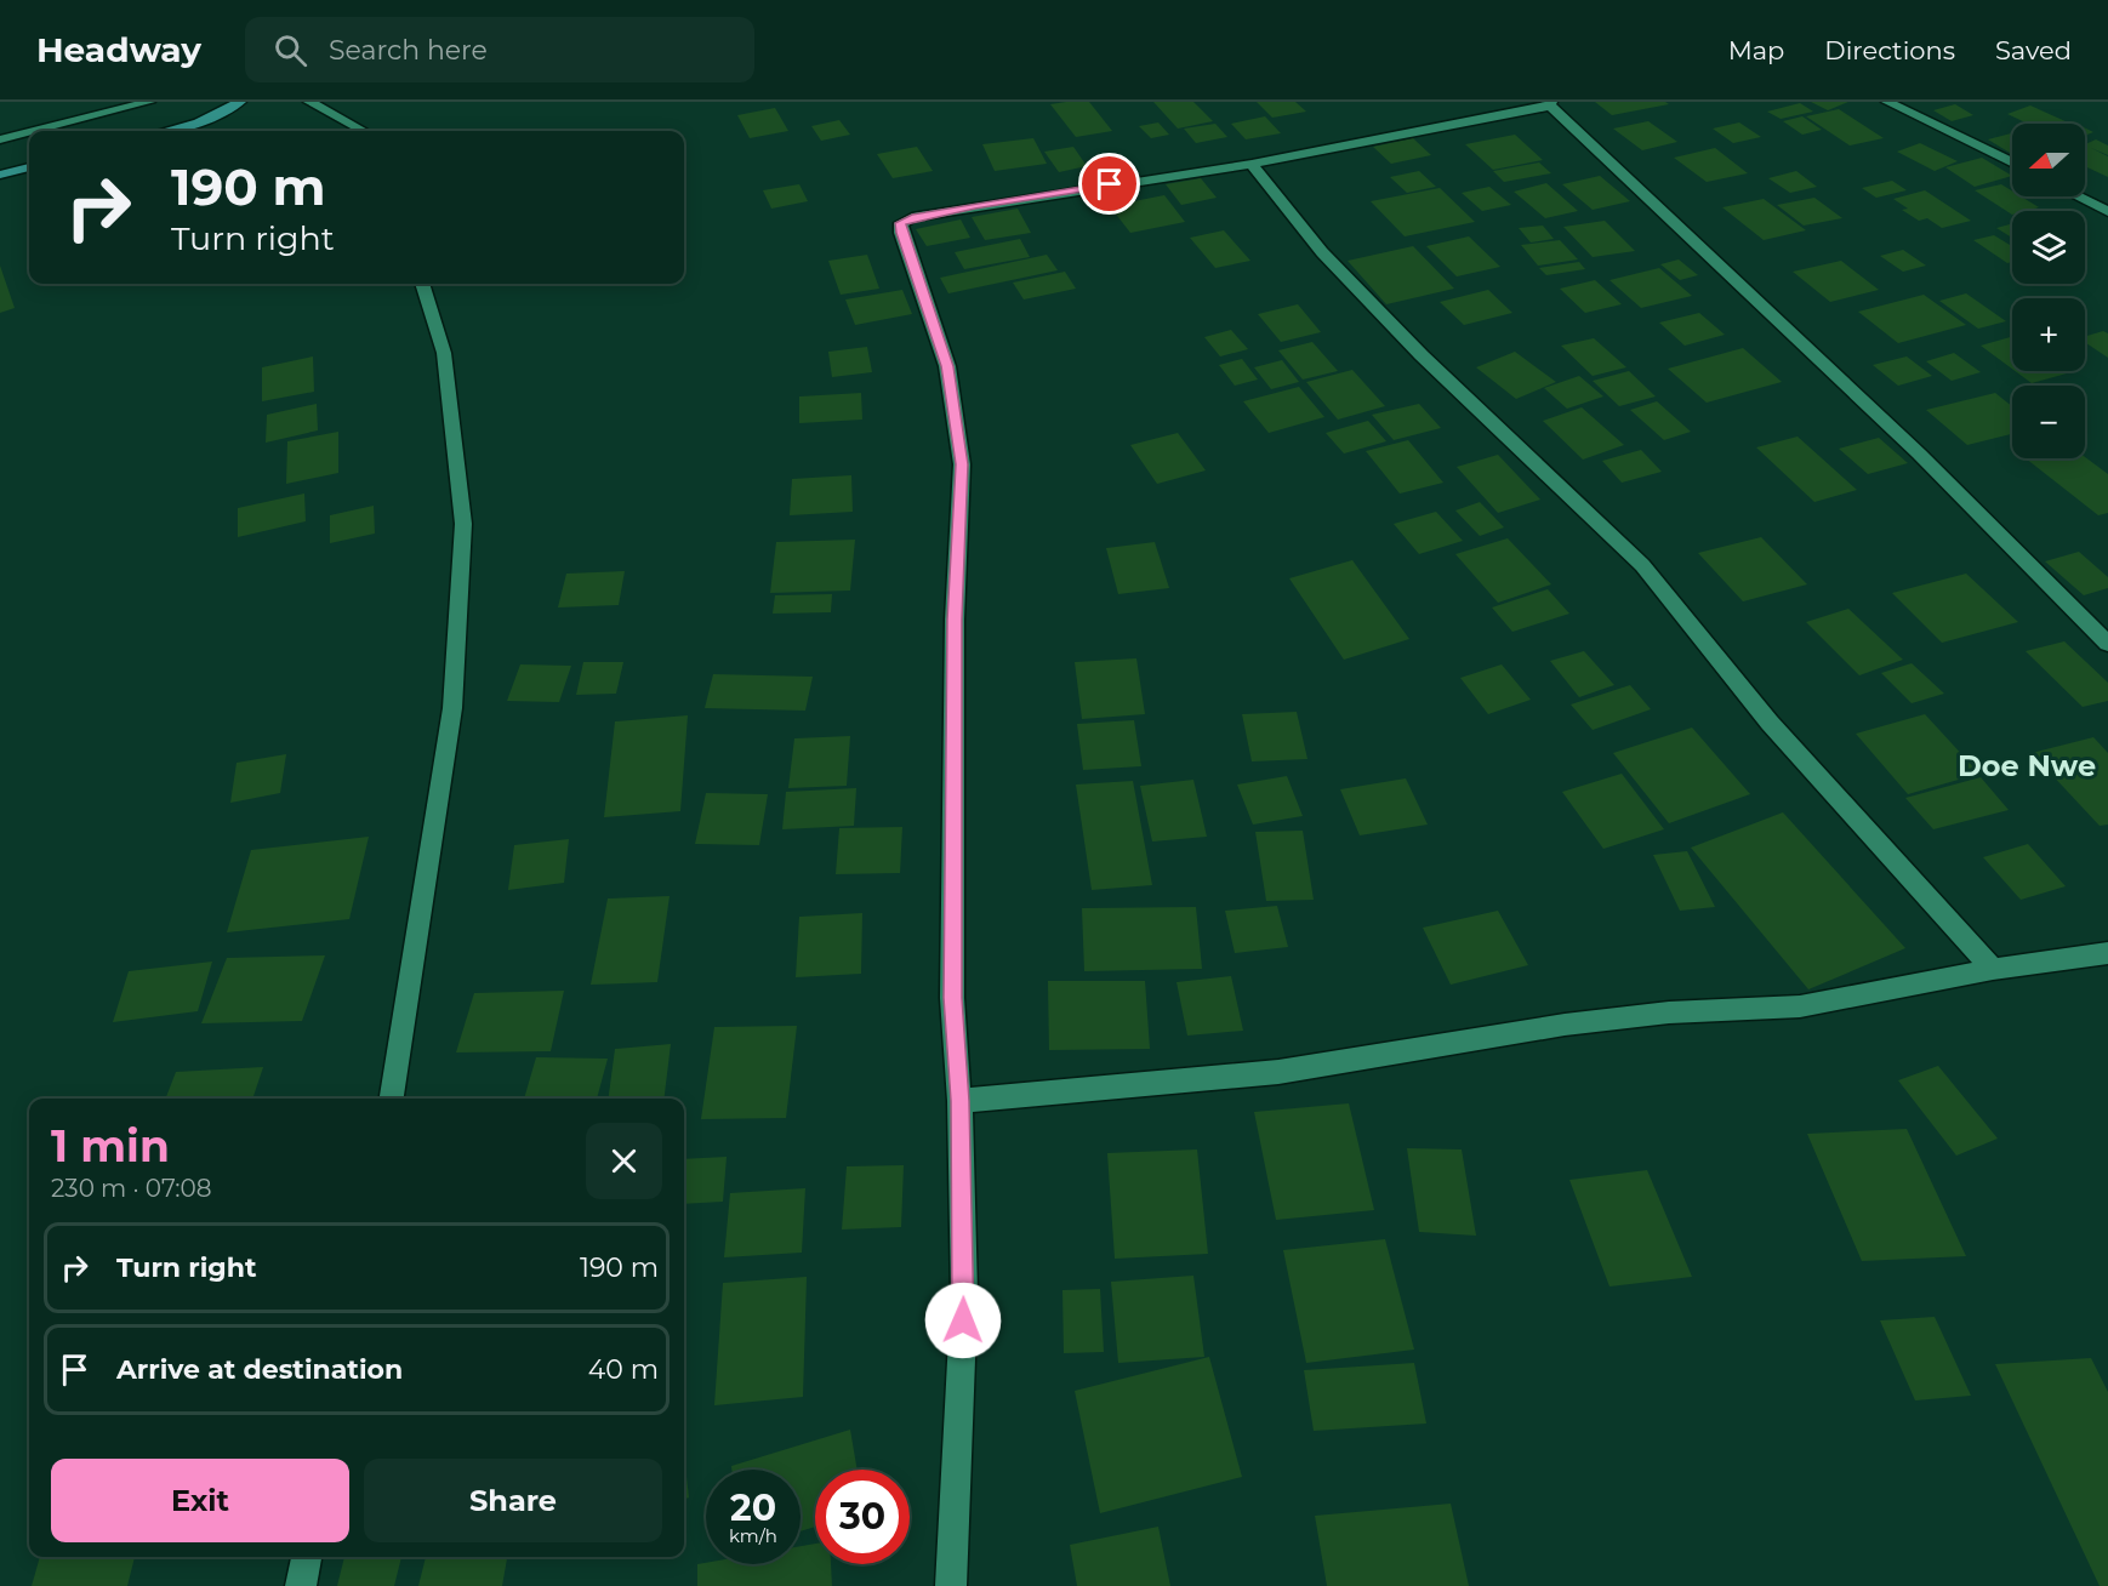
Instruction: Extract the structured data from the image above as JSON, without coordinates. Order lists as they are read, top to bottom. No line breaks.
{"districts":["Doe Nwe"],"north":"left","page":{"header":"Headway","search":"Search here","nav":["Map","Directions","Saved"],"map_buttons":["+","−"],"turn":["190 m","Turn right"],"heading":["1 min","230 m · 07:08"],"list":[{"name":"Turn right","value":"190 m"},{"name":"Arrive at destination","value":"40 m"}],"buttons":["Exit","Share"],"speed":"20 km/h","limit":"30"}}
